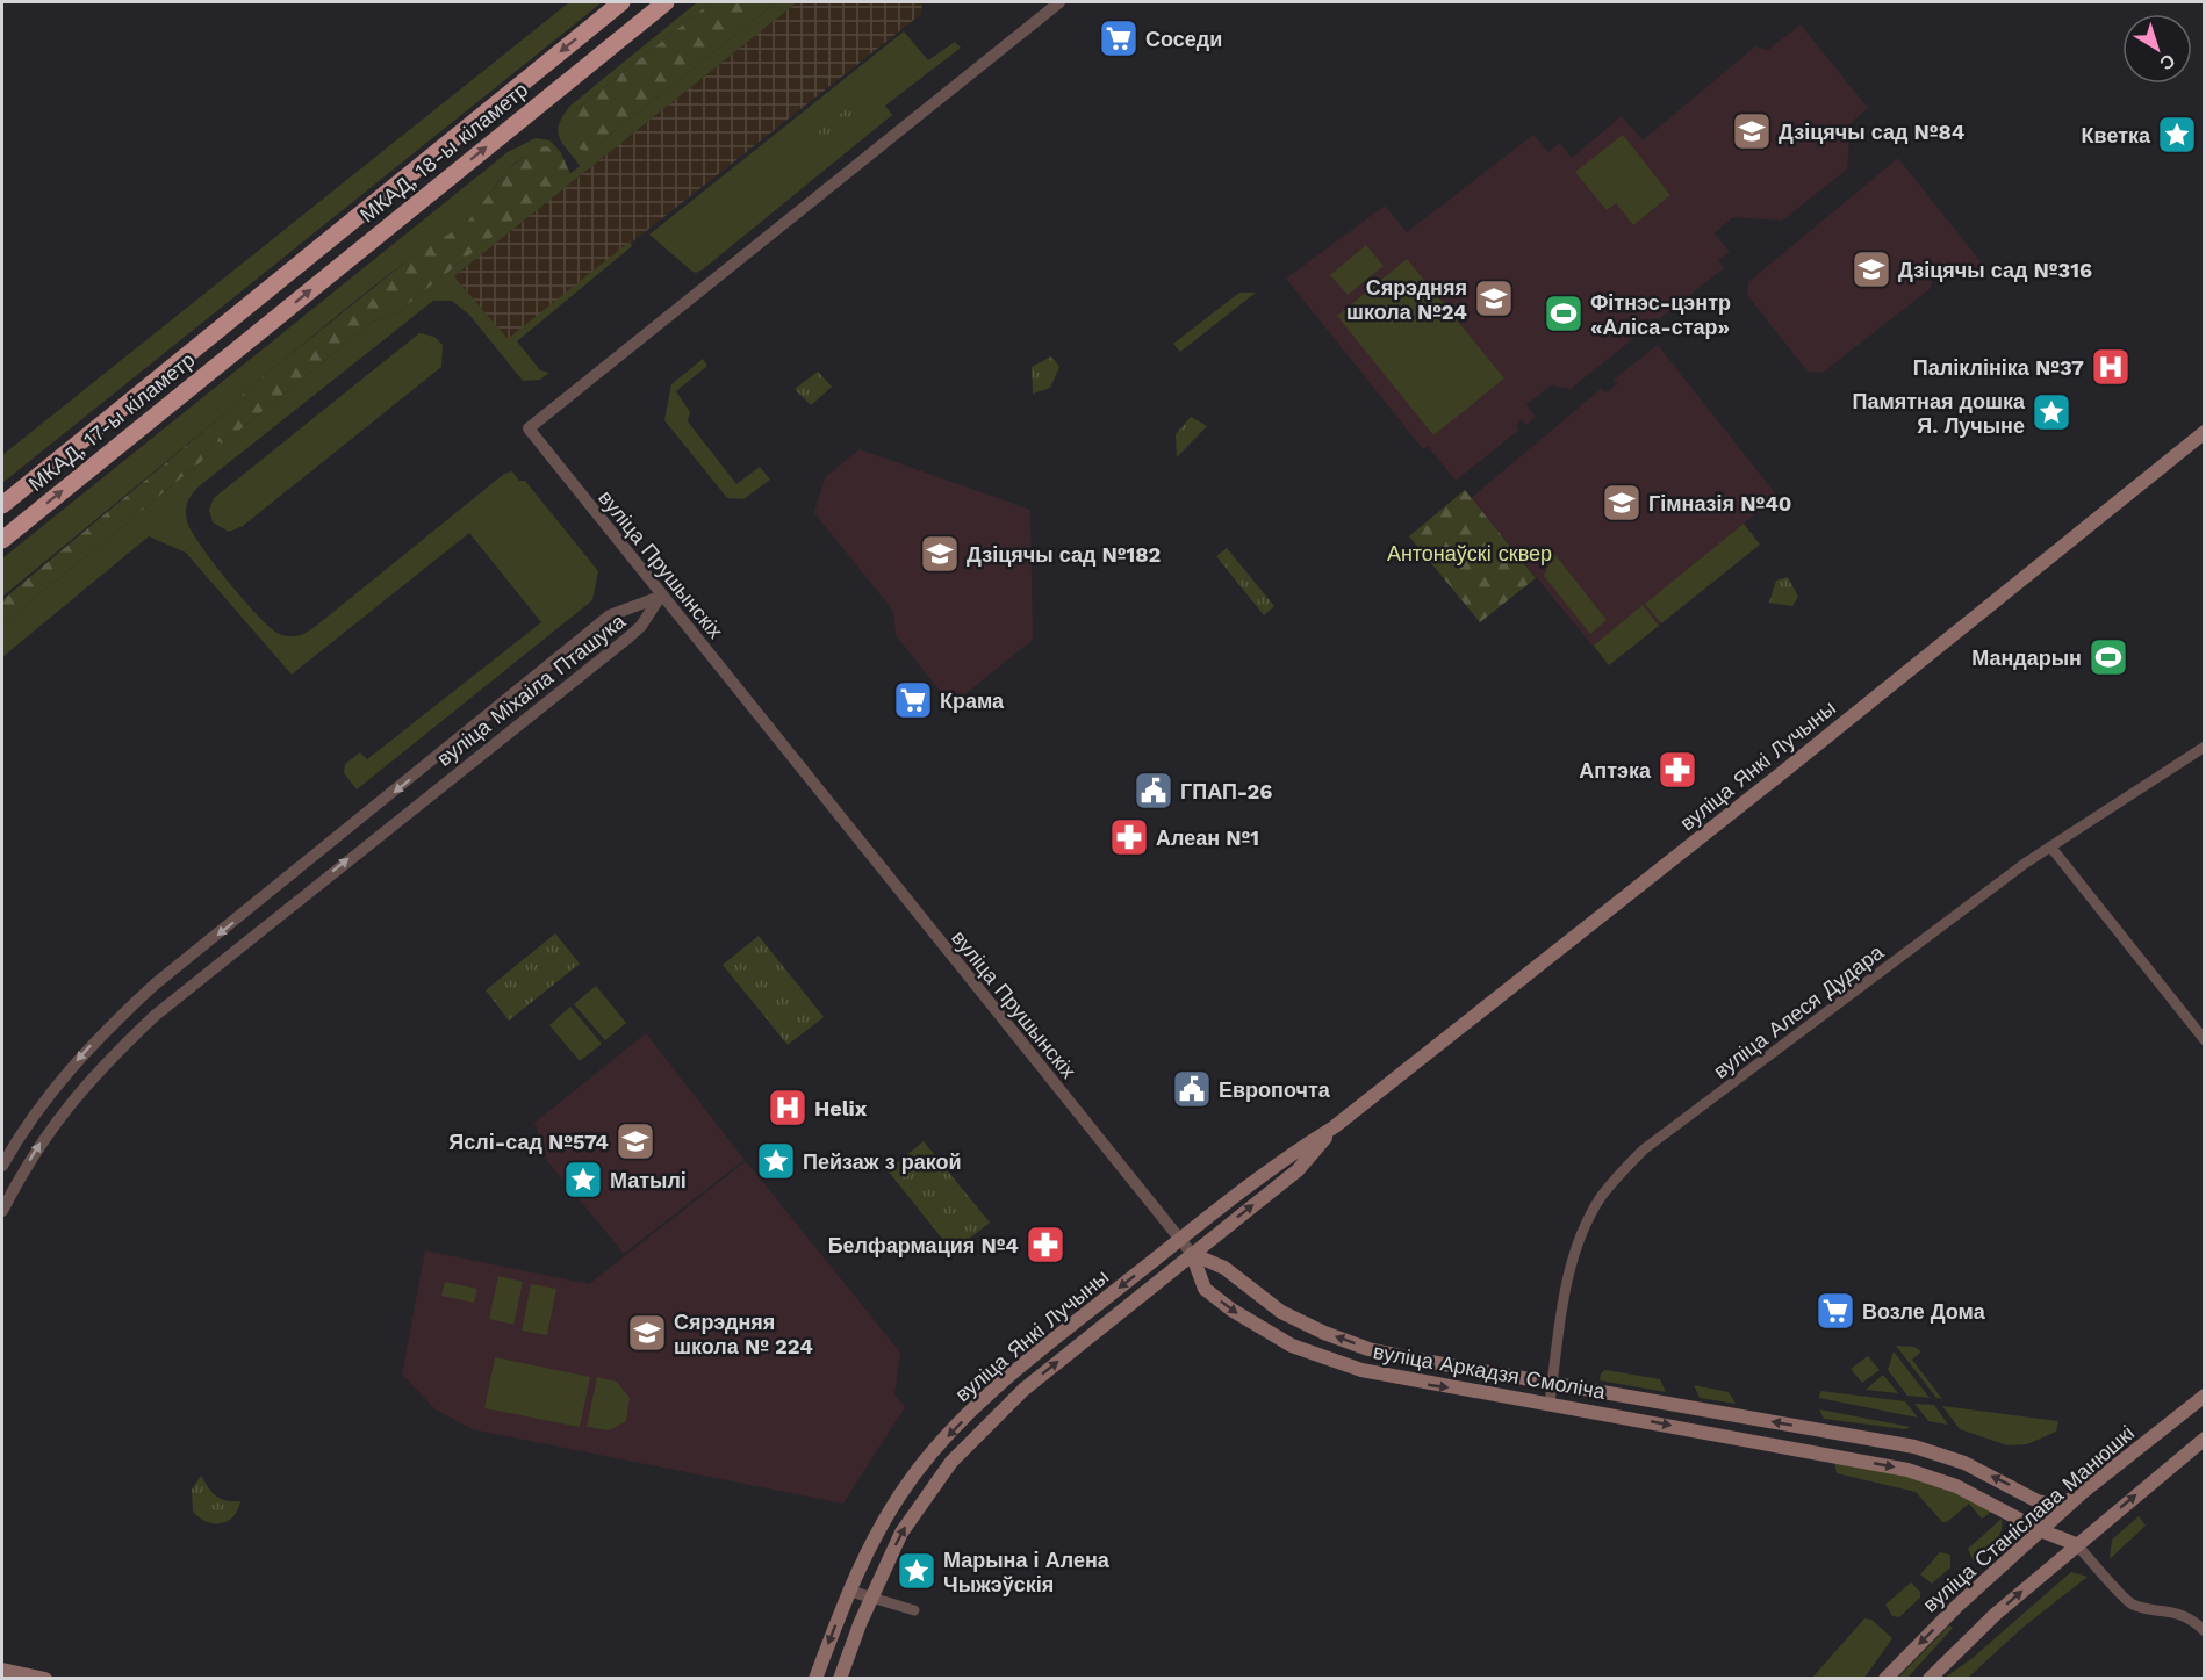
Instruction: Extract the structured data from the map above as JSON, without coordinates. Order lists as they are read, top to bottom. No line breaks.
{"streets":{"highway":["МКАД, 18-ы кіламетр","МКАД, 17-ы кіламетр"],"main road":["вуліца Янкі Лучыны","вуліца Аркадзя Смоліча","вуліца Станіслава Манюшкі"],"street":["вуліца Прушынскіх","вуліца Міхаіла Пташука","вуліца Алеся Дудара"]},"crossings":[["МКАД, 18-ы кіламетр","МКАД, 17-ы кіламетр"],["вуліца Прушынскіх","вуліца Міхаіла Пташука"],["вуліца Прушынскіх","вуліца Янкі Лучыны"],["вуліца Прушынскіх","вуліца Аркадзя Смоліча"],["вуліца Янкі Лучыны","вуліца Аркадзя Смоліча"],["вуліца Алеся Дудара","вуліца Аркадзя Смоліча"],["вуліца Аркадзя Смоліча","вуліца Станіслава Манюшкі"]],"parks":["Антонаўскі сквер"],"places":{"supermarket":["Соседи","Крама","Возле Дома"],"school or university":["Дзіцячы сад №84","Дзіцячы сад №316","Сярэдняя школа №24","Гімназія №40","Дзіцячы сад №182","Яслі-сад №574","Сярэдняя школа № 224"],"place":["Кветка","Памятная дошка Я. Лучыне","Пейзаж з ракой","Матылі","Марына і Алена Чыжэўскія"],"sports":["Фітнэс-цэнтр «Аліса-стар»","Мандарын"],"hospital":["Паліклініка №37","Helix"],"pharmacy":["Аптэка","Алеан №1","Белфармация №4"],"public building":["ГПАП-26","Европочта"]},"north":"bottom right"}
